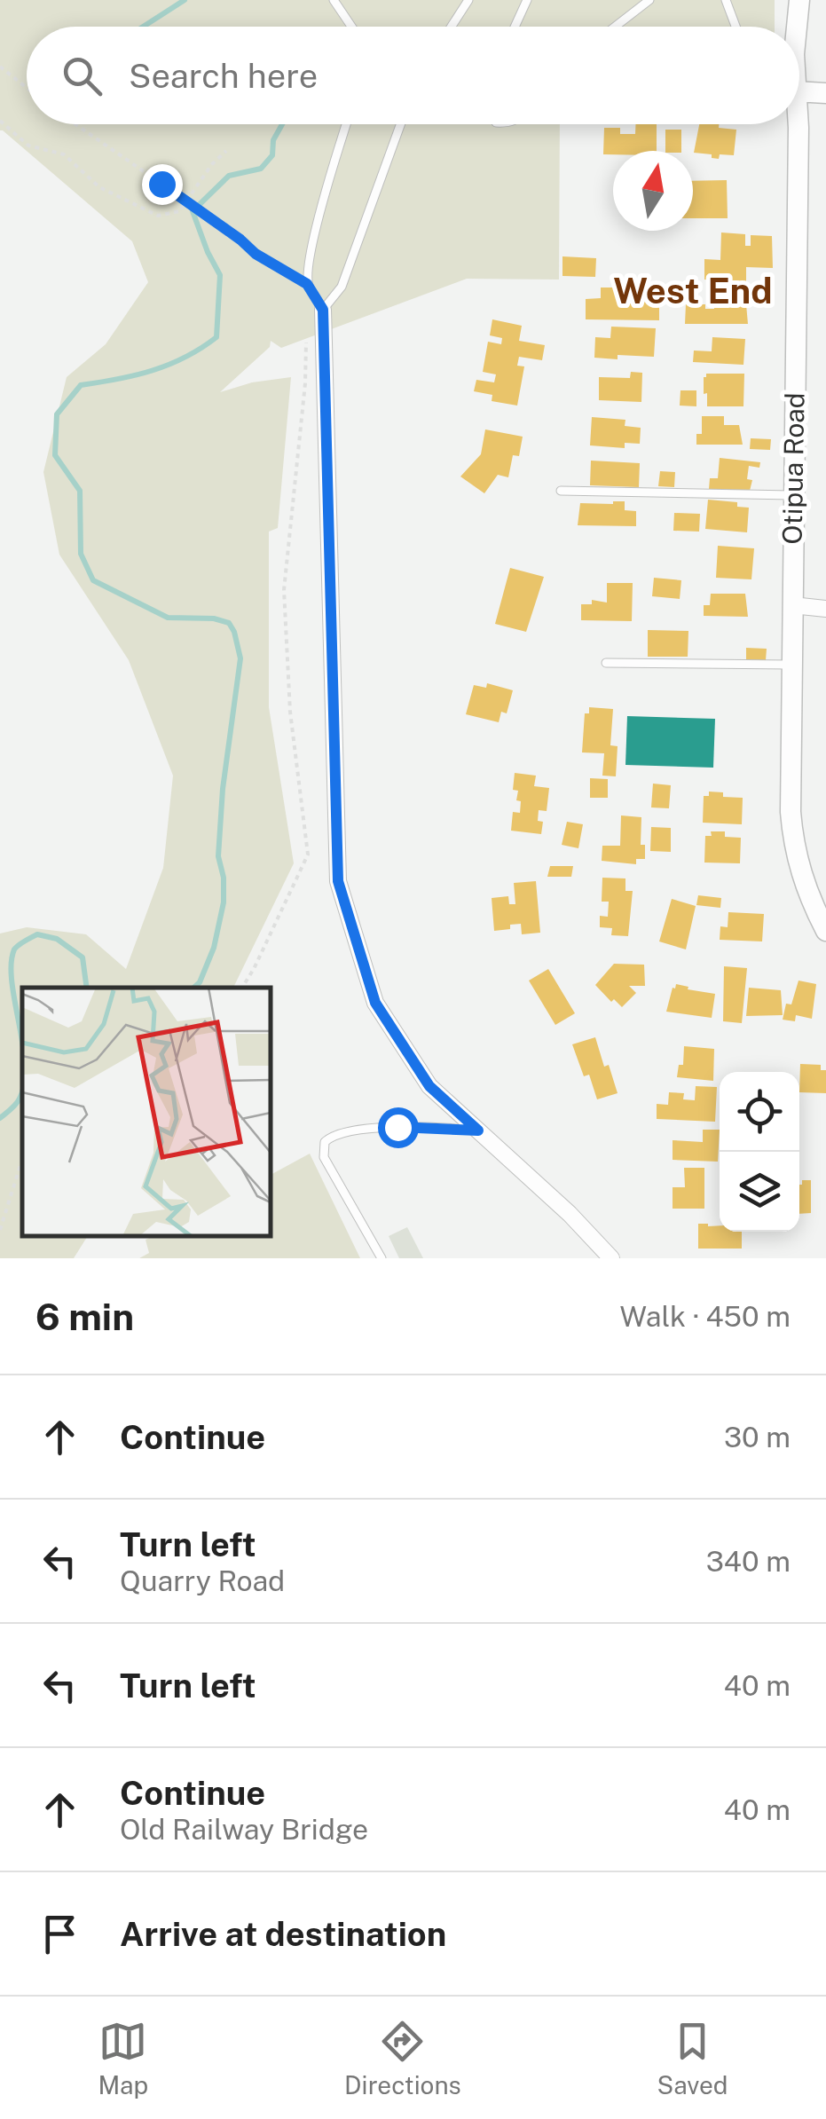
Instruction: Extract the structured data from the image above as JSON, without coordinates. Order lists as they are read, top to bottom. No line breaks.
{"streets":{"street":["Otipua Road"]},"districts":["West End"],"north":"top","page":{"search":"Search here","heading":["6 min","Walk · 450 m"],"list":[["Continue","30 m"],["Turn left","Quarry Road","340 m"],["Turn left","40 m"],["Continue","Old Railway Bridge","40 m"],"Arrive at destination"],"nav":["Map","Directions","Saved"]}}
